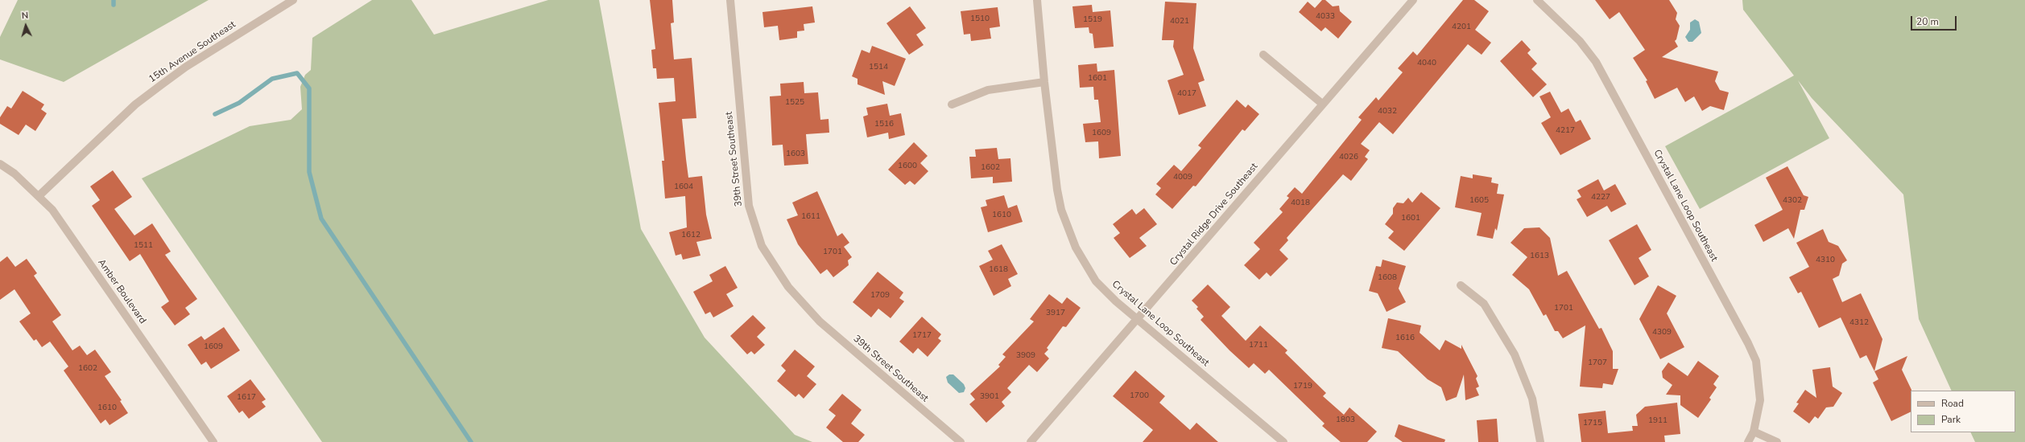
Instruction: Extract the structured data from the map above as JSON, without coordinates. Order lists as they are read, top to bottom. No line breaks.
{"streets":{"street":["15th Avenue Southeast","39th Street Southeast","Crystal Lane Loop Southeast","Crystal Ridge Drive Southeast","Amber Boulevard"]},"crossings":[["15th Avenue Southeast","Amber Boulevard"],["Crystal Lane Loop Southeast","Crystal Ridge Drive Southeast"]],"house_numbers":["4033","1510","1519","4021","4201","4040","1514","1601","4017","1525","4032","1516","4217","1609","1603","4026","1600","1602","4009","1604","4227","1605","4302","4018","1610","1611","1601","1612","1511","1701","1613","4310","1618","1608","1709","1701","3917","4312","4309","1717","1616","1711","1609","3909","1707","1602","1719","1700","3901","1617","1610","1803","1911","1715"],"legend":["Road","Park"],"scale_bar":"20 m","north":"top"}
